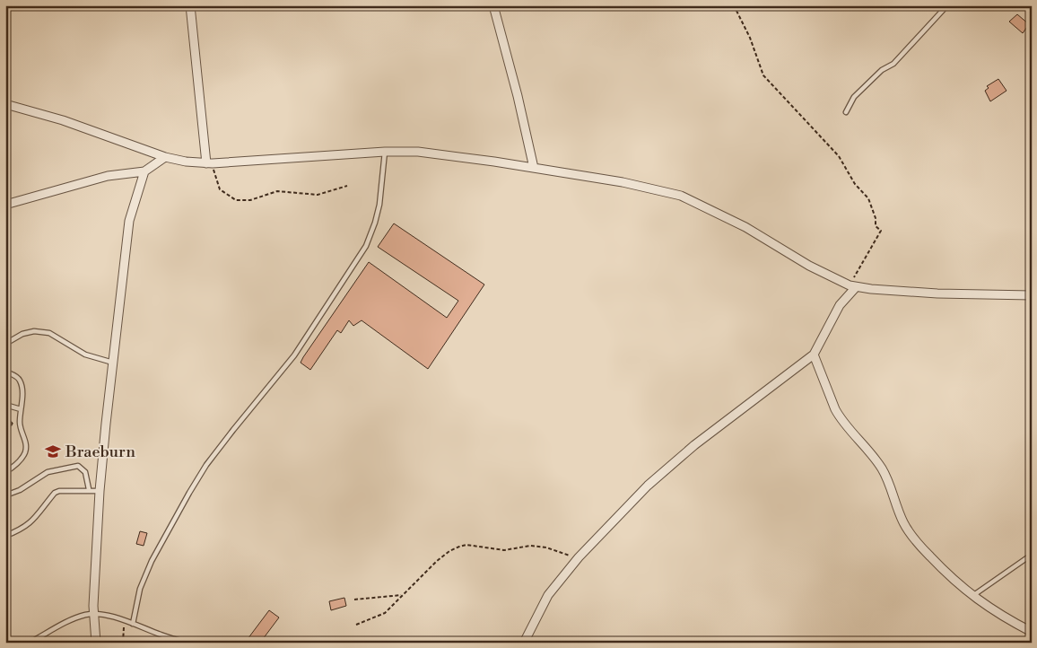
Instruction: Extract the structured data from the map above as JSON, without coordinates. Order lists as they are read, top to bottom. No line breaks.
{"places":{"school or university":["Braeburn"]}}
